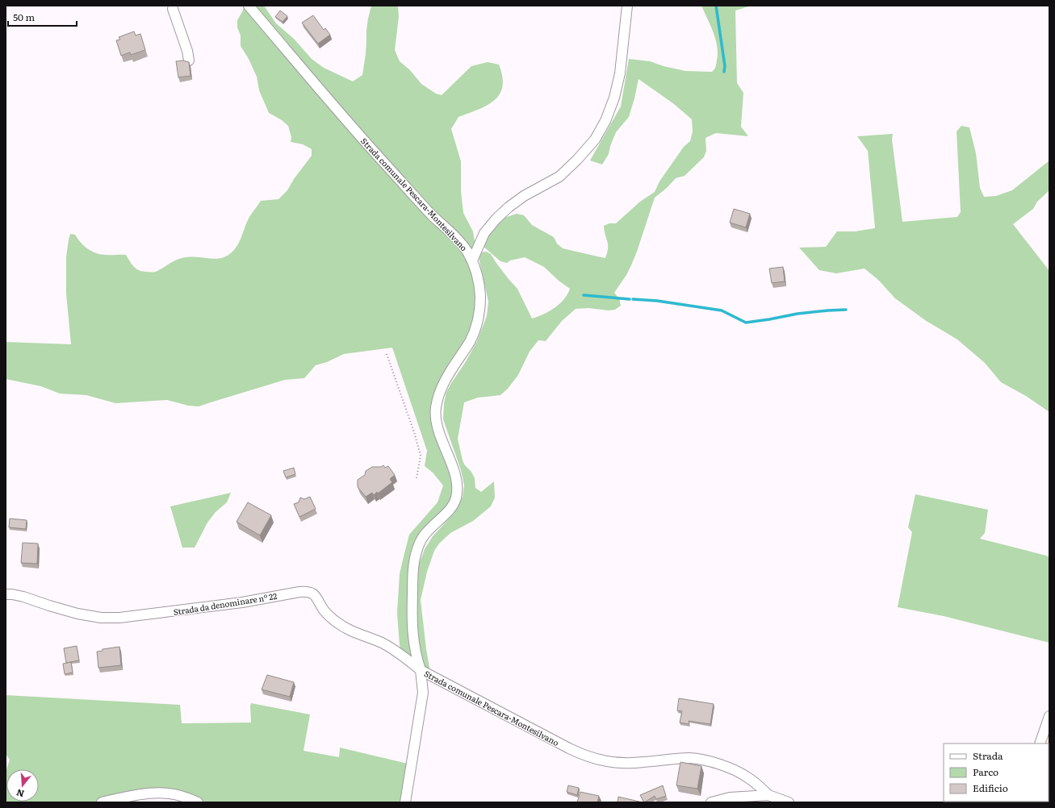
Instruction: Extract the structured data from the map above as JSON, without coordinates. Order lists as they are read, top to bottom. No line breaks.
{"streets":{"street":["Strada comunale Pescara-Montesilvano","Strada da denominare nº 22"]},"crossings":[["Strada comunale Pescara-Montesilvano","Strada da denominare nº 22"]],"legend":["Strada","Parco","Edificio"],"scale_bar":"50 m","north":"bottom"}
